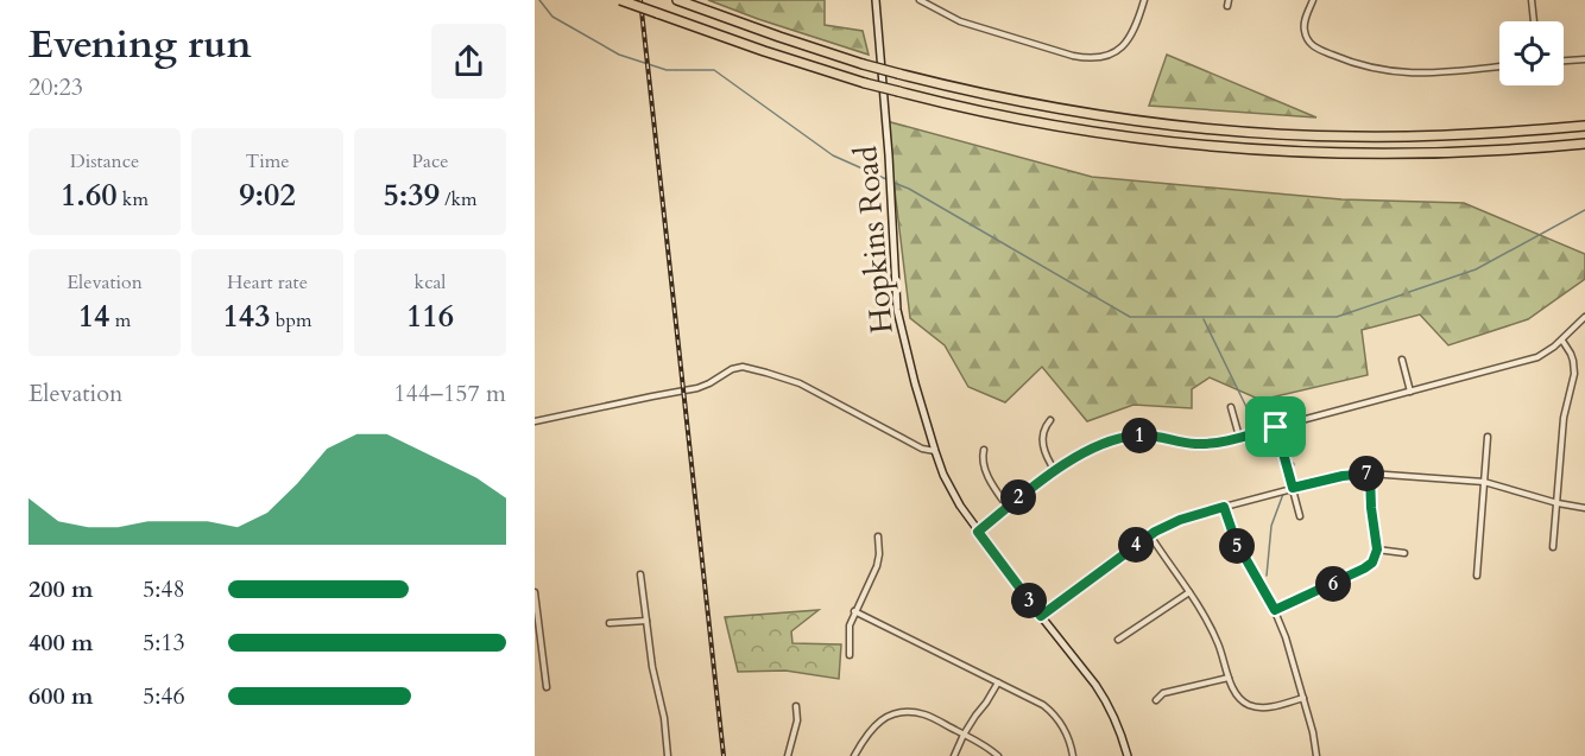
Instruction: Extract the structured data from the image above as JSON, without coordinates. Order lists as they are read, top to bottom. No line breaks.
{"streets":{"main road":["Hopkins Road"]},"page":{"heading":["Evening run","20:23"],"stats":[["Distance","1.60 km"],["Time","9:02"],["Pace","5:39 /km"],["Elevation","14 m"],["Heart rate","143 bpm"],["kcal","116"]],"chart":["Elevation","144–157 m"],"pins":["1","7","2","4","5","6","3"],"list":[{"name":"200 m","note":"5:48"},{"name":"400 m","note":"5:13"},{"name":"600 m","note":"5:46"}]}}
